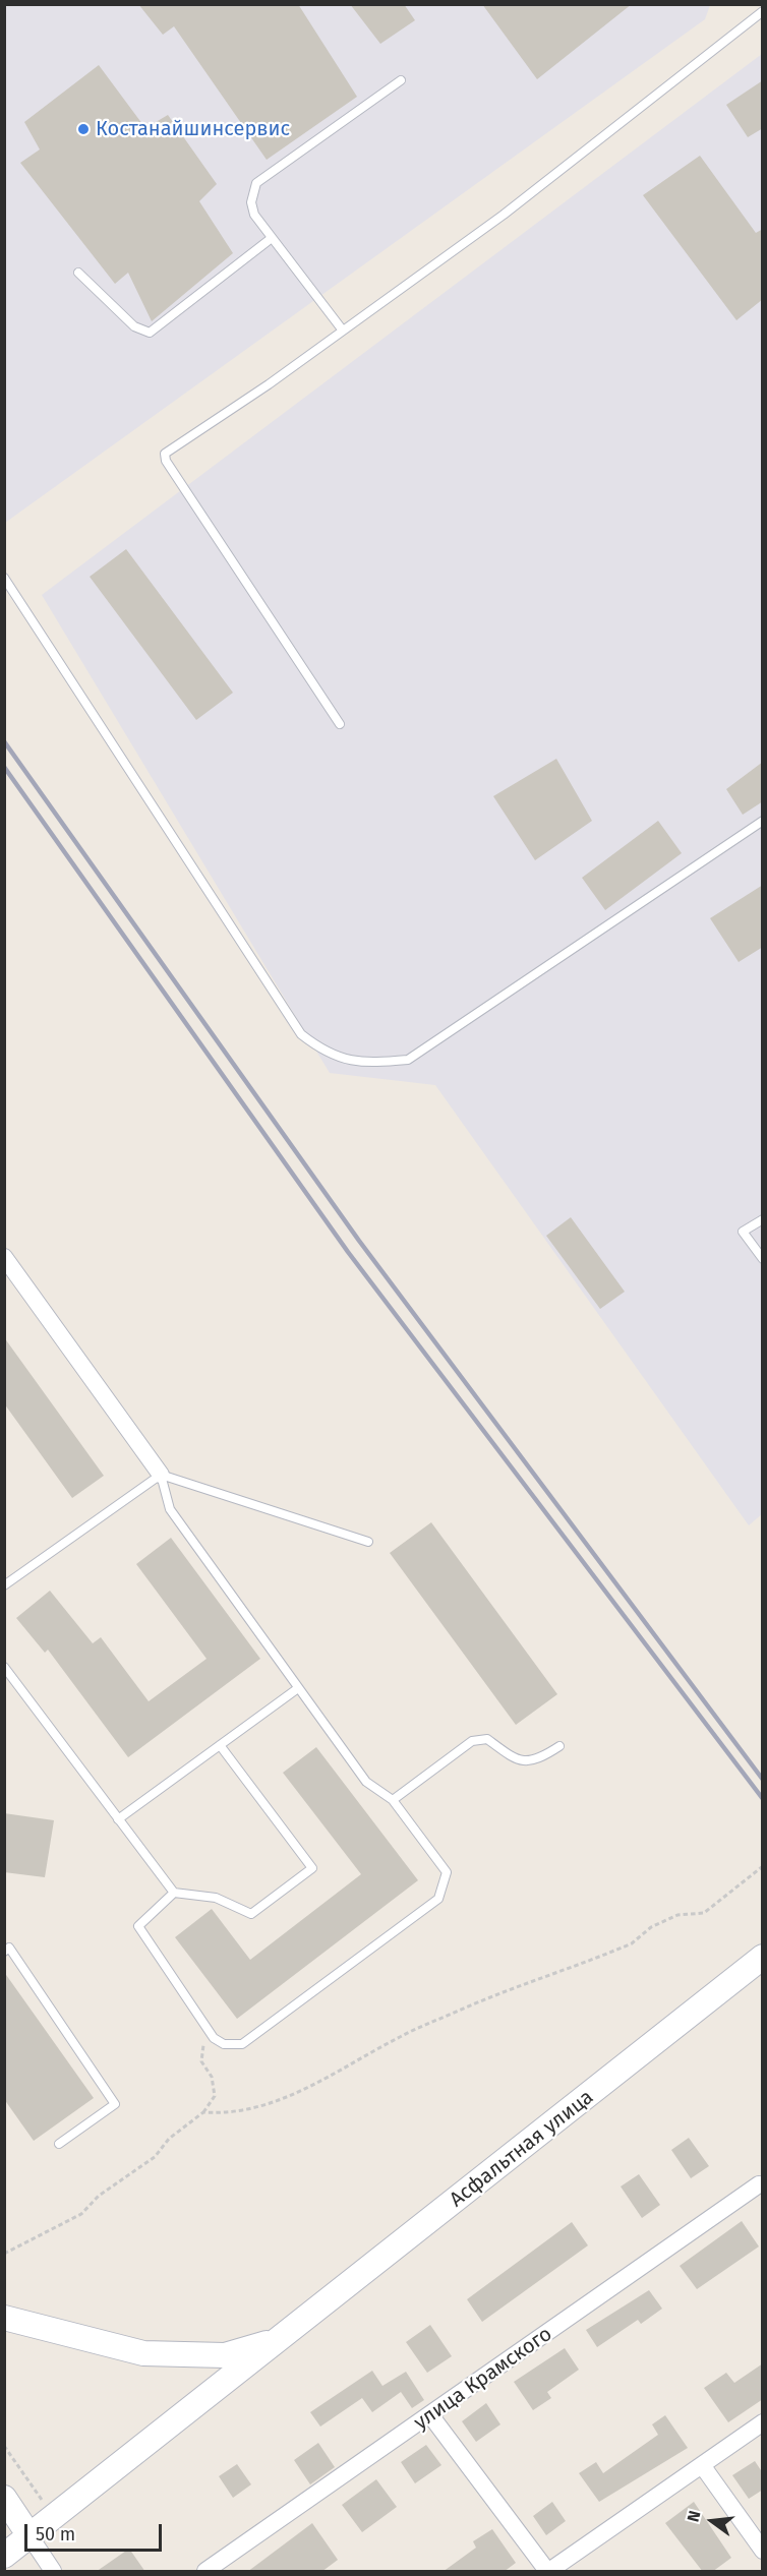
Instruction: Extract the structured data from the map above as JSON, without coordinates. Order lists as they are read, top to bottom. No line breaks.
{"streets":{"main road":["Асфальтная улица"],"street":["улица Крамского"]},"places":["Костанайшинсервис"],"scale_bar":"50 m","north":"left"}
